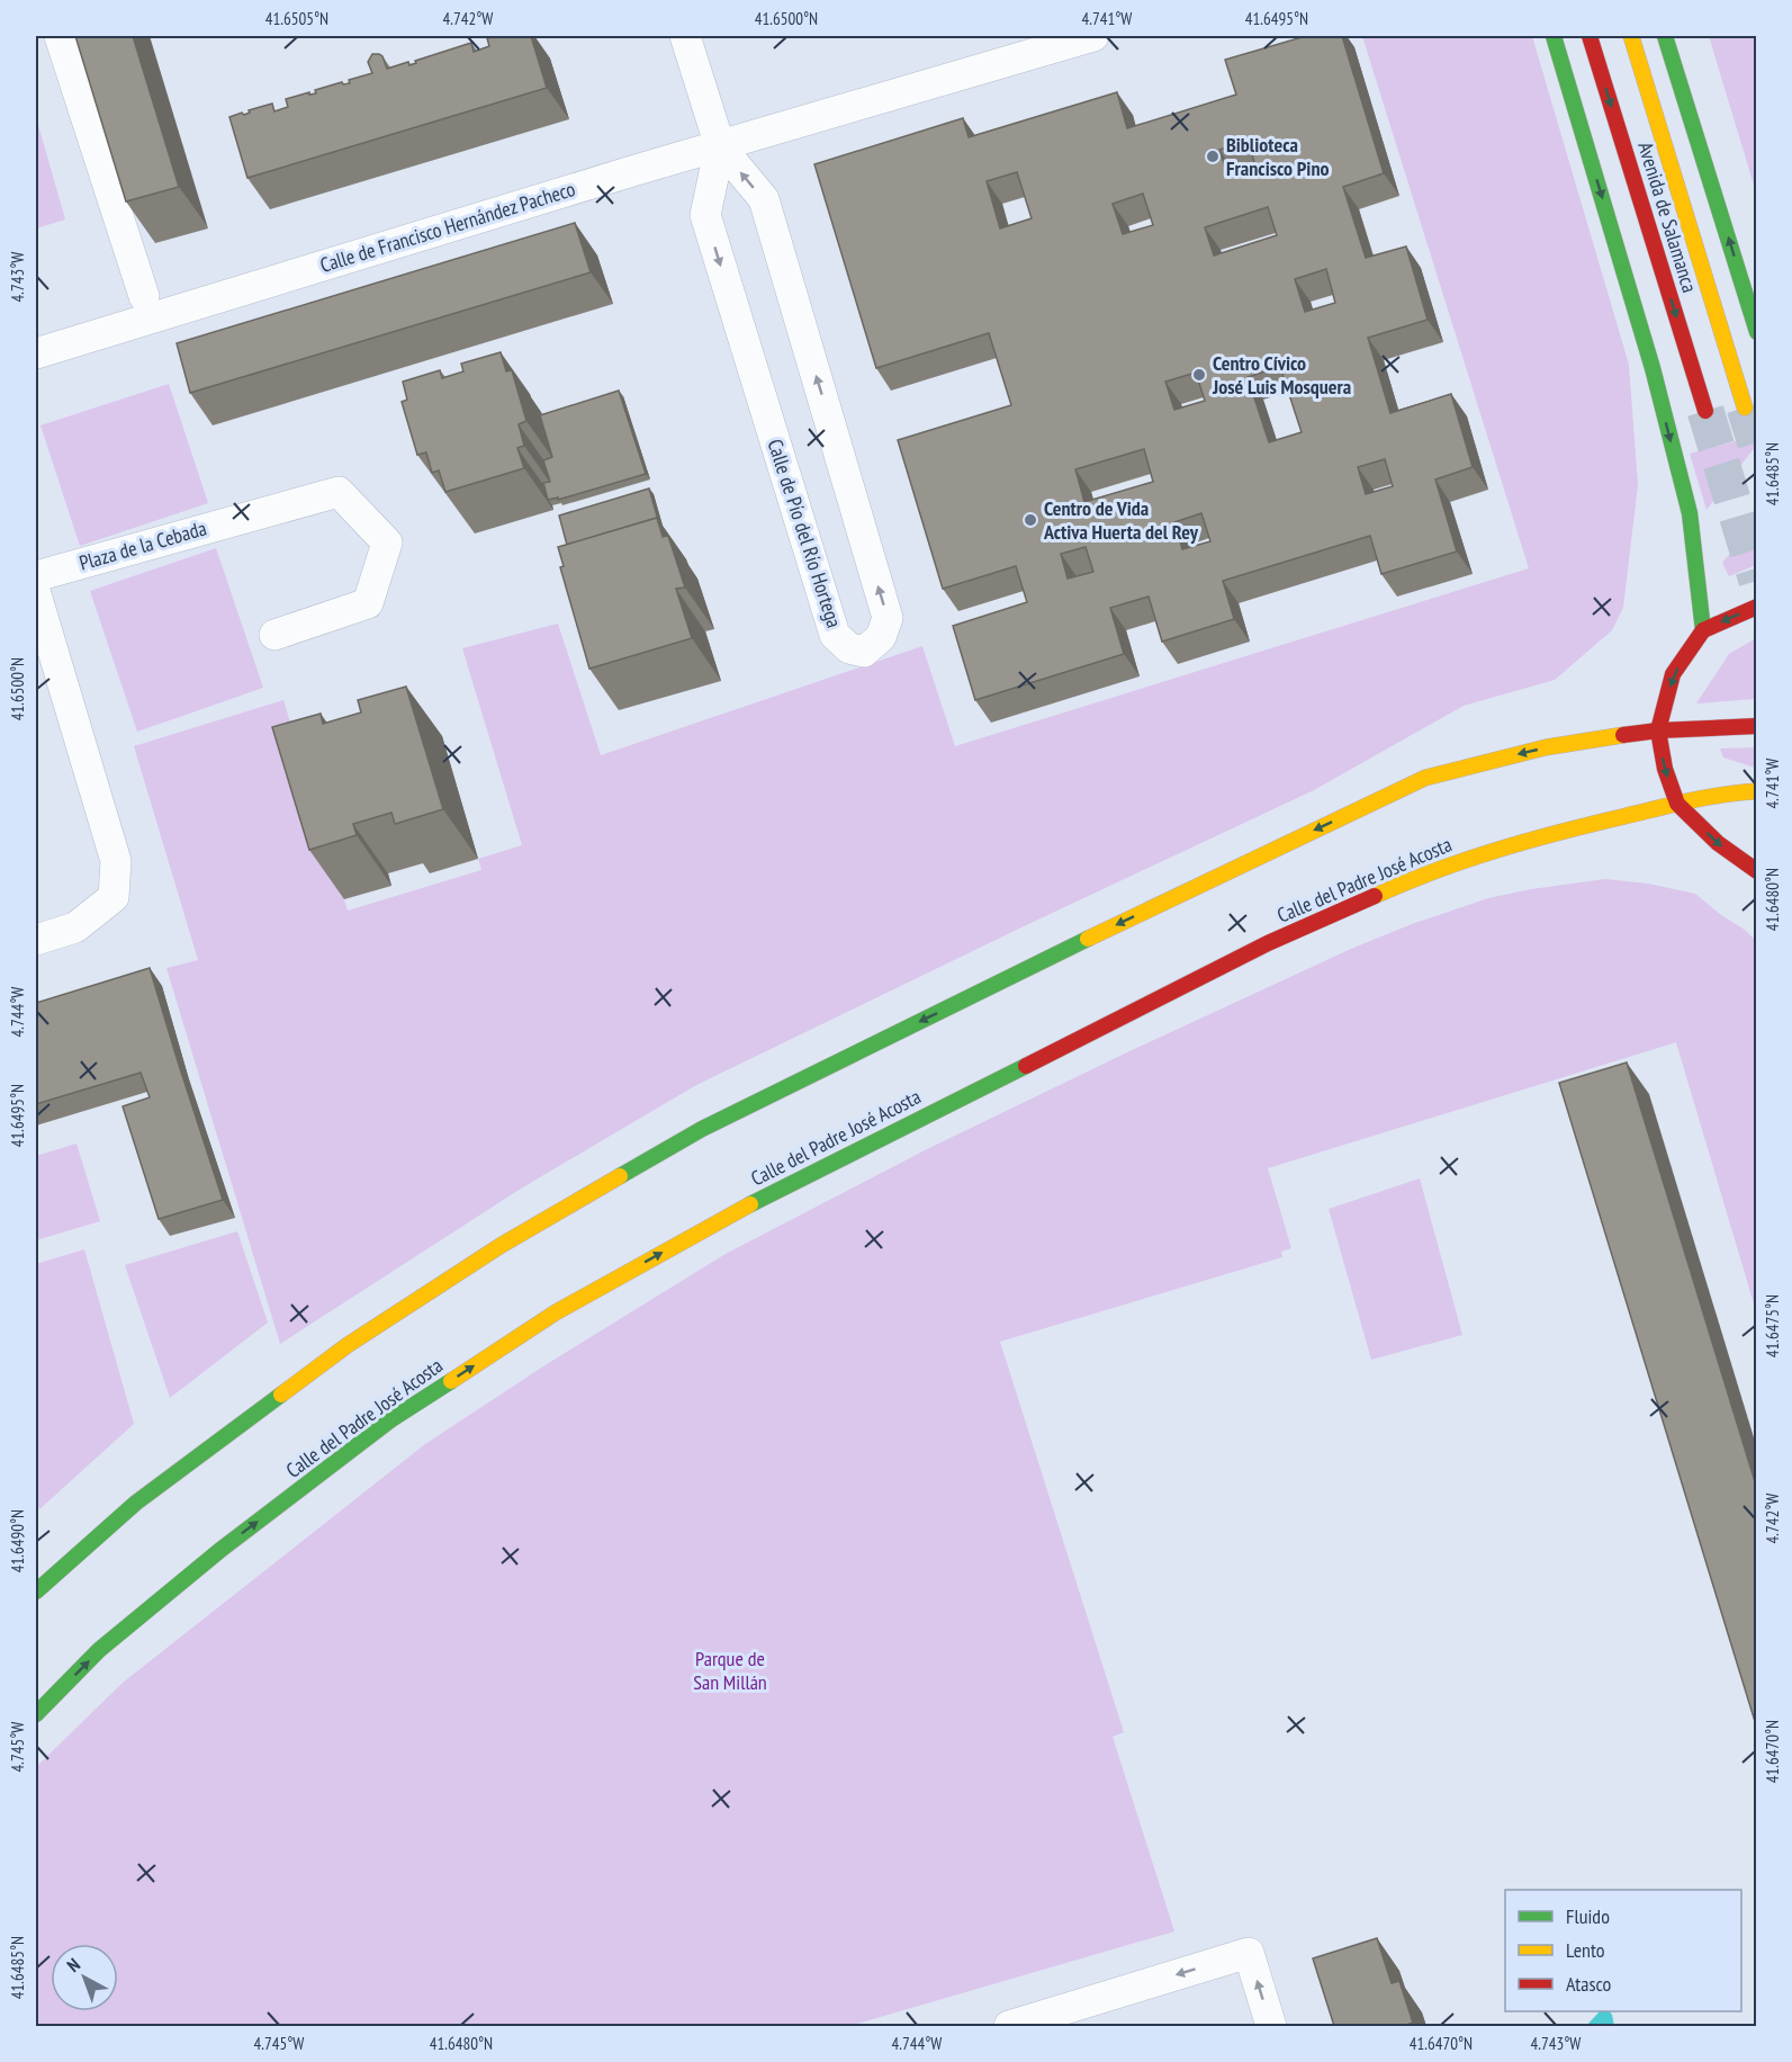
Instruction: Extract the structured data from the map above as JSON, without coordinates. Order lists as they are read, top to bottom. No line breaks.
{"streets":{"highway":["Avenida de Salamanca","Calle del Padre José Acosta"],"street":["Calle de Francisco Hernández Pacheco","Calle de Pío del Río Hortega","Plaza de la Cebada"]},"crossings":[["Calle de Francisco Hernández Pacheco","Calle de Pío del Río Hortega"]],"parks":["Parque de San Millán"],"places":["Biblioteca Francisco Pino","Centro Cívico José Luis Mosquera","Centro de Vida Activa Huerta del Rey"],"legend":["Fluido","Lento","Atasco"],"north":"top left","coordinates":["41.6505°N","4.742°W","41.6500°N","4.741°W","41.6495°N","4.743°W","41.6485°N","41.6480°N","4.744°W","41.6475°N","41.6490°N","4.745°W","41.6470°N"]}
